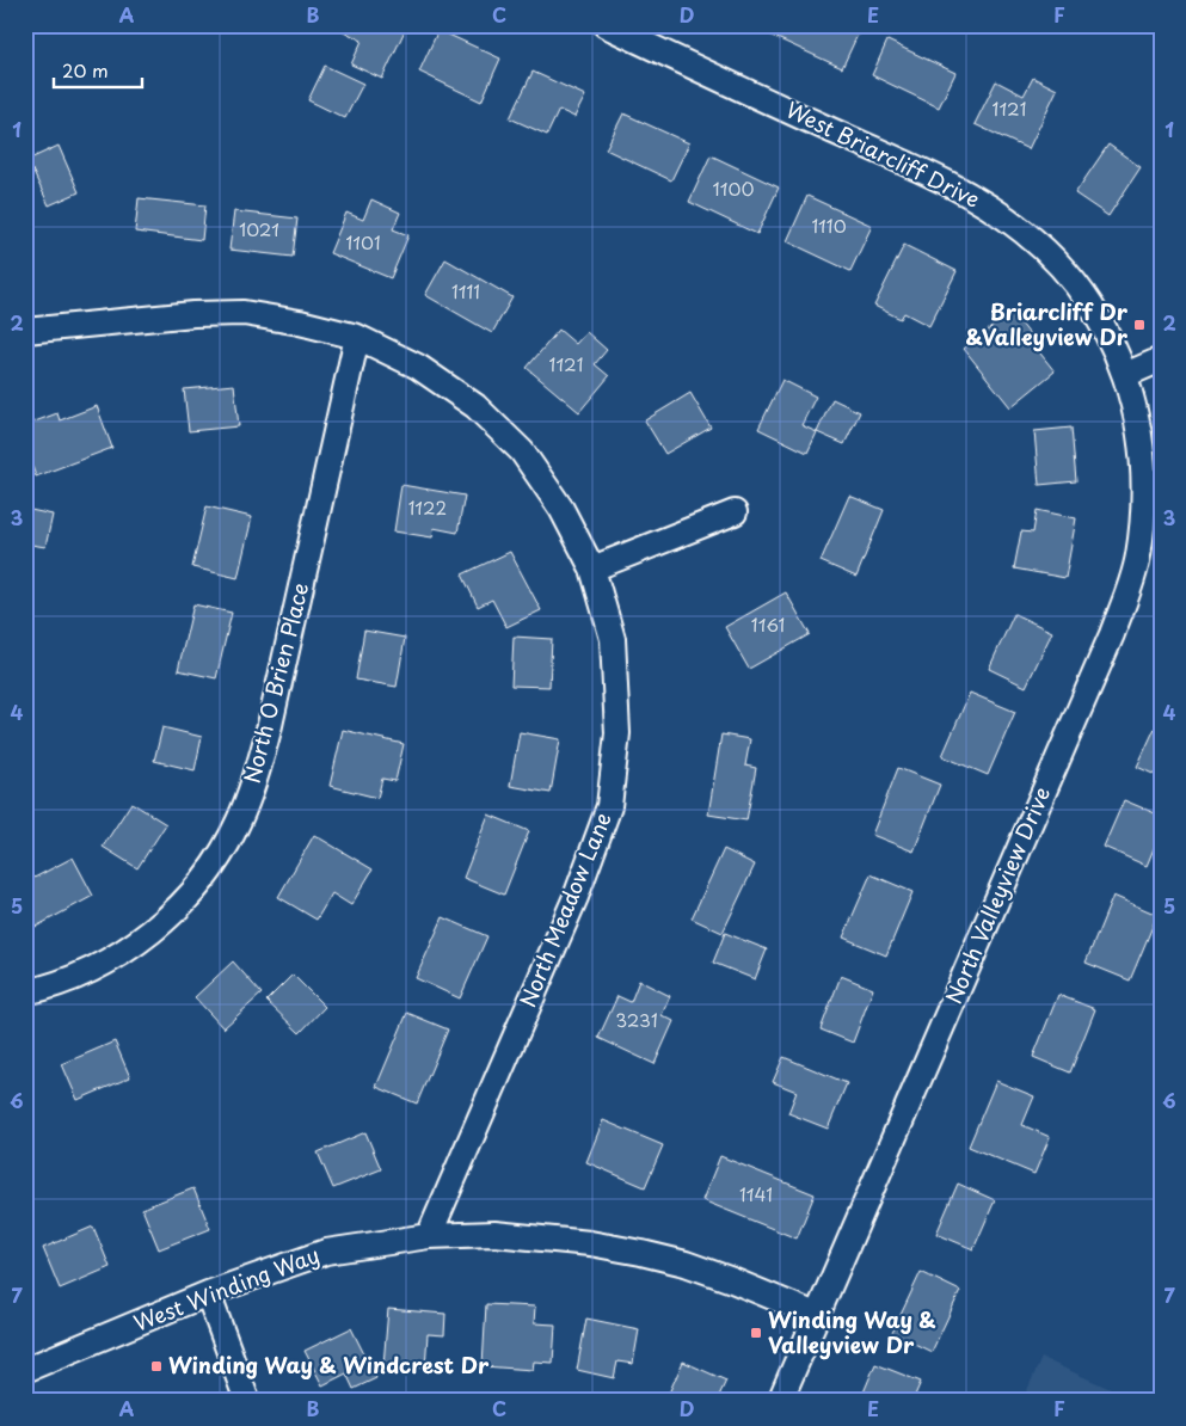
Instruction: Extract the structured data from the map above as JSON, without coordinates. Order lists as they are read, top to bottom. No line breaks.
{"streets":{"street":["West Briarcliff Drive","North O Brien Place","North Valleyview Drive","North Meadow Lane","West Winding Way"]},"crossings":[["West Briarcliff Drive","North Valleyview Drive"],["North O Brien Place","North Meadow Lane"],["North Valleyview Drive","West Winding Way"],["North Meadow Lane","West Winding Way"]],"places":{"transit":["Briarcliff Dr &Valleyview Dr","Winding Way & Valleyview Dr","Winding Way & Windcrest Dr"]},"house_numbers":["1121","1100","1110","1021","1101","1111","1121","1122","1161","3231","1141"],"scale_bar":"20 m","grid":{"columns":["A","B","C","D","E","F"],"rows":["1","2","3","4","5","6","7"]}}
